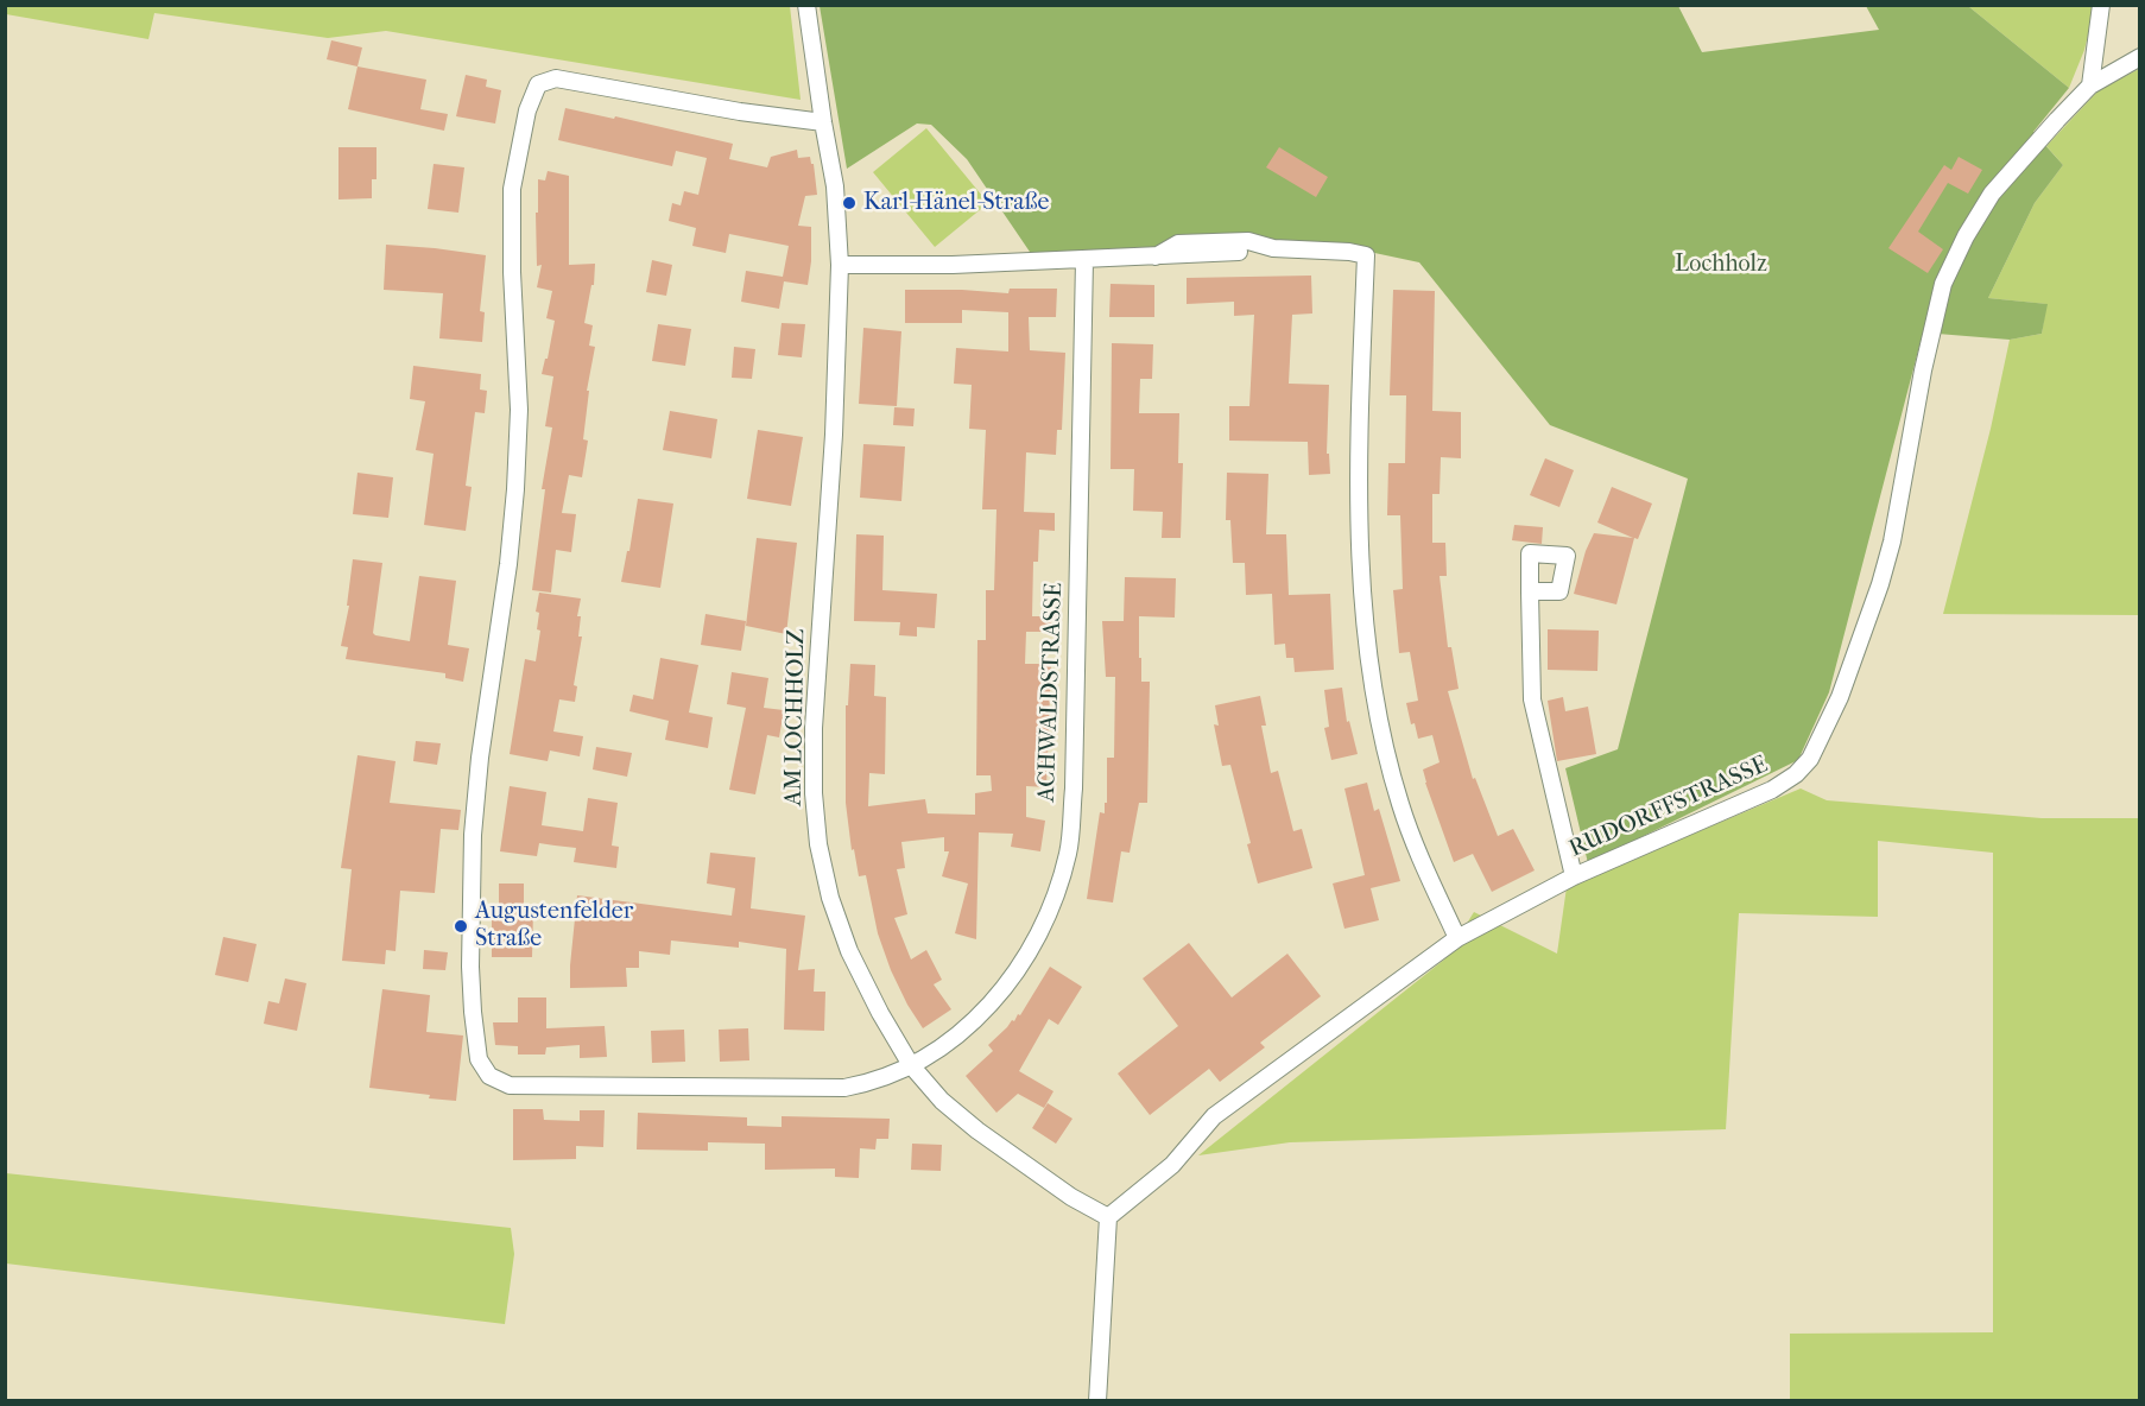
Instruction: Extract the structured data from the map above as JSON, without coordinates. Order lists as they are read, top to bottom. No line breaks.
{"streets":{"street":["ACHWALDSTRASSE","AM LOCHHOLZ","RUDORFFSTRASSE"]},"crossings":[["ACHWALDSTRASSE","AM LOCHHOLZ"],["AM LOCHHOLZ","RUDORFFSTRASSE"]],"parks":["Lochholz"],"places":["Karl-Hänel-Straße","Augustenfelder Straße"]}
